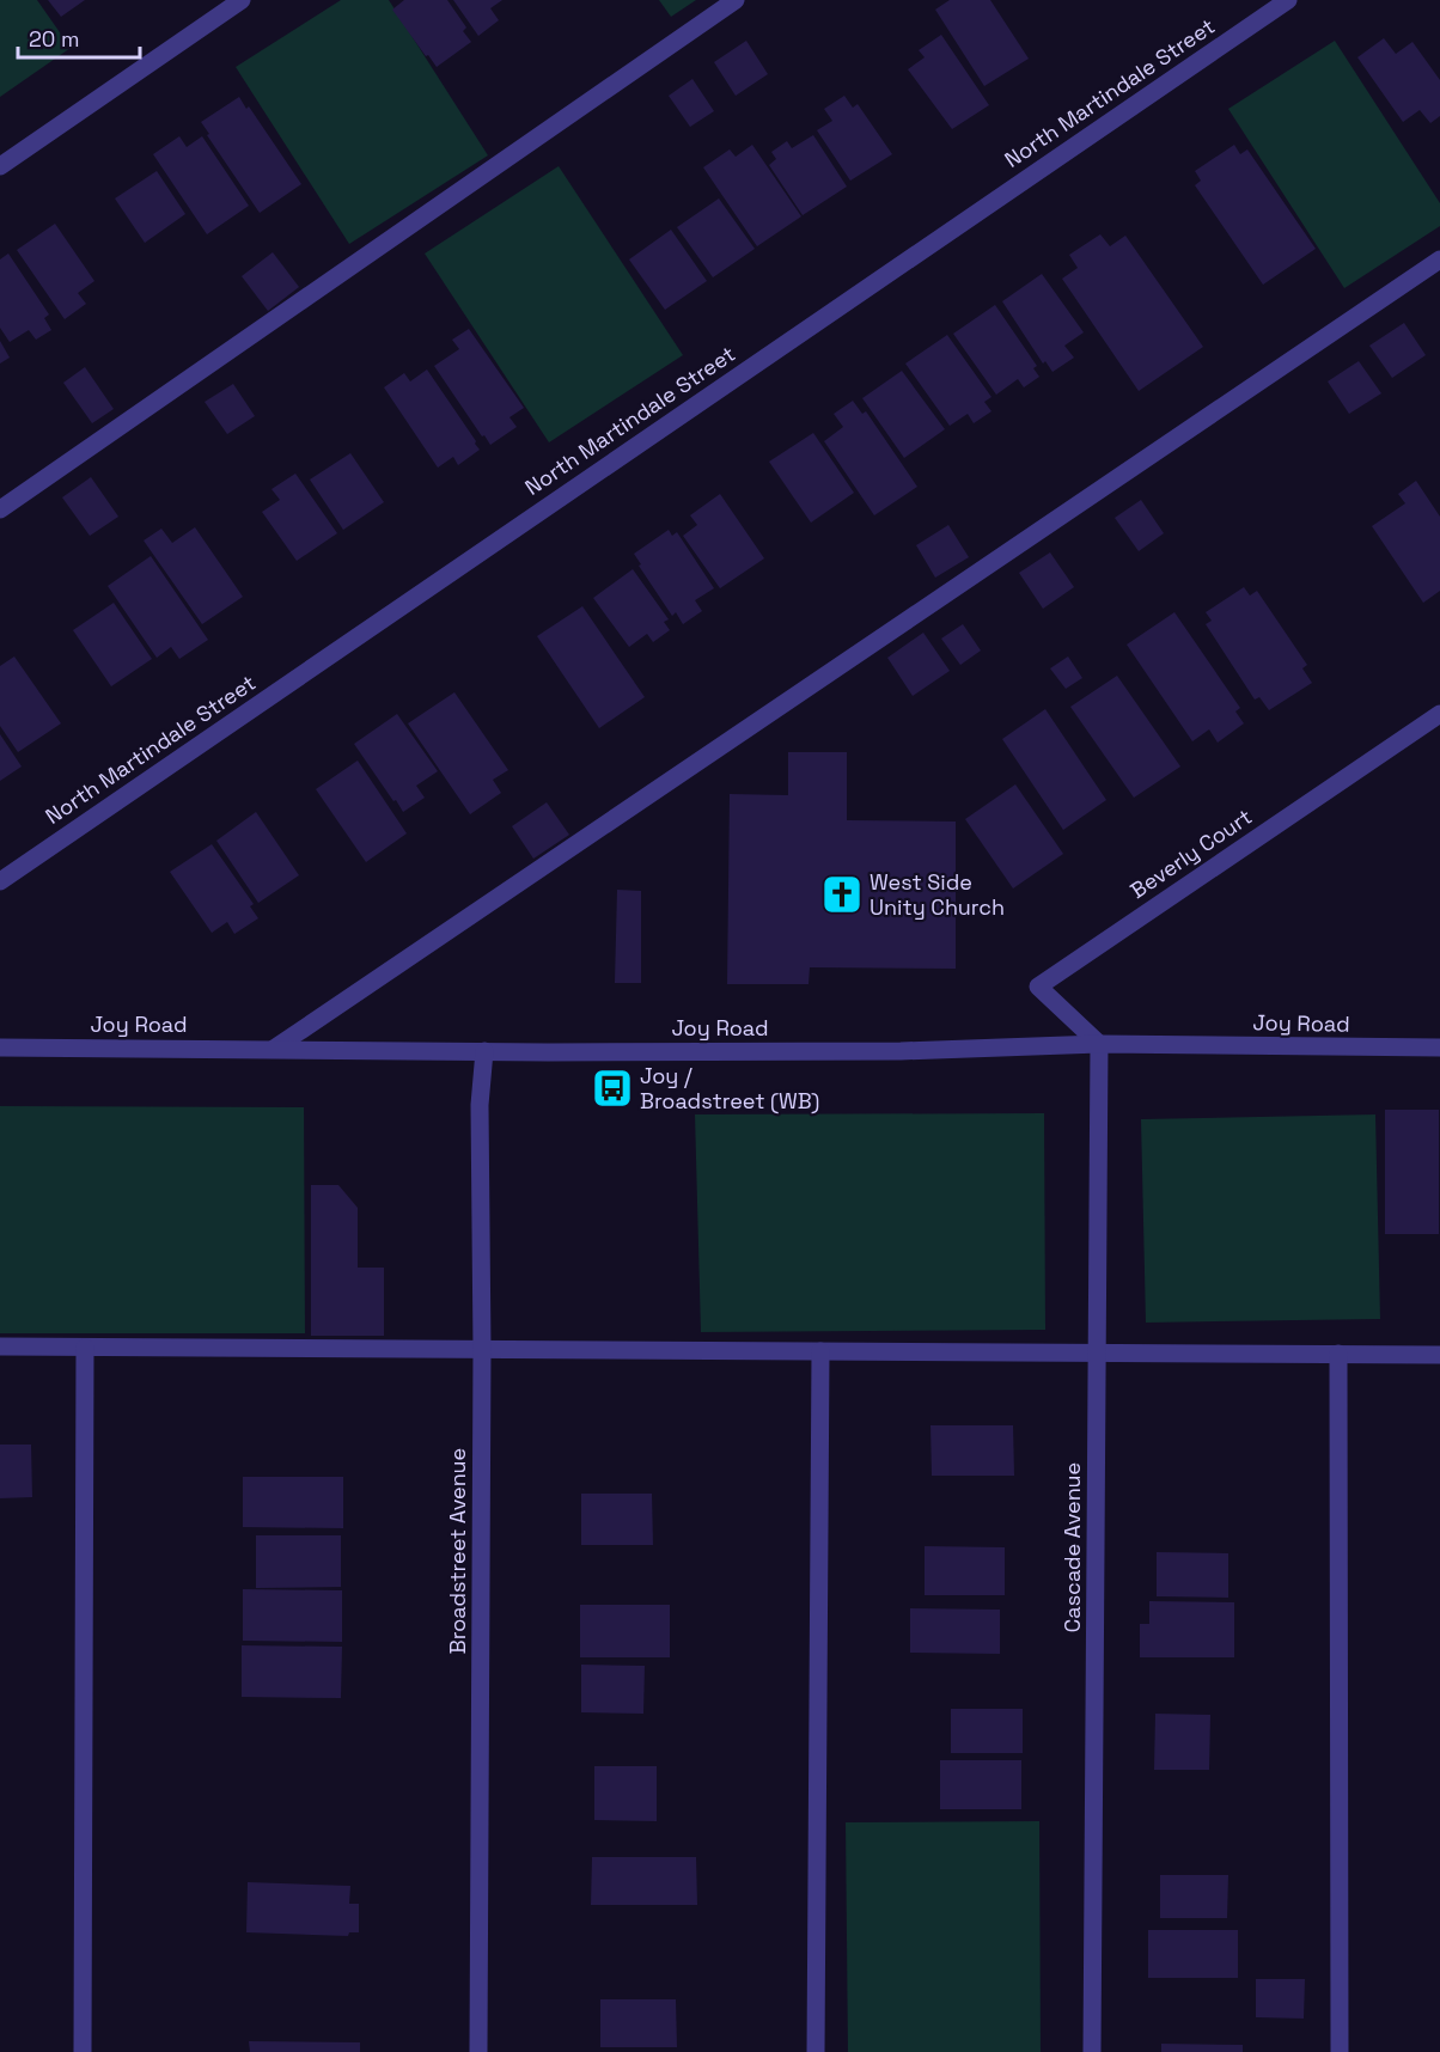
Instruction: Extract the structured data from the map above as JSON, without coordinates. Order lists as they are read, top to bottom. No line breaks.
{"streets":{"street":["North Martindale Street","Beverly Court","Joy Road","Cascade Avenue","Broadstreet Avenue"]},"crossings":[["Beverly Court","Joy Road"],["Beverly Court","Cascade Avenue"],["Joy Road","Cascade Avenue"],["Joy Road","Broadstreet Avenue"]],"places":{"church":["West Side Unity Church"],"bus stop":["Joy / Broadstreet (WB)"]},"scale_bar":"20 m"}
